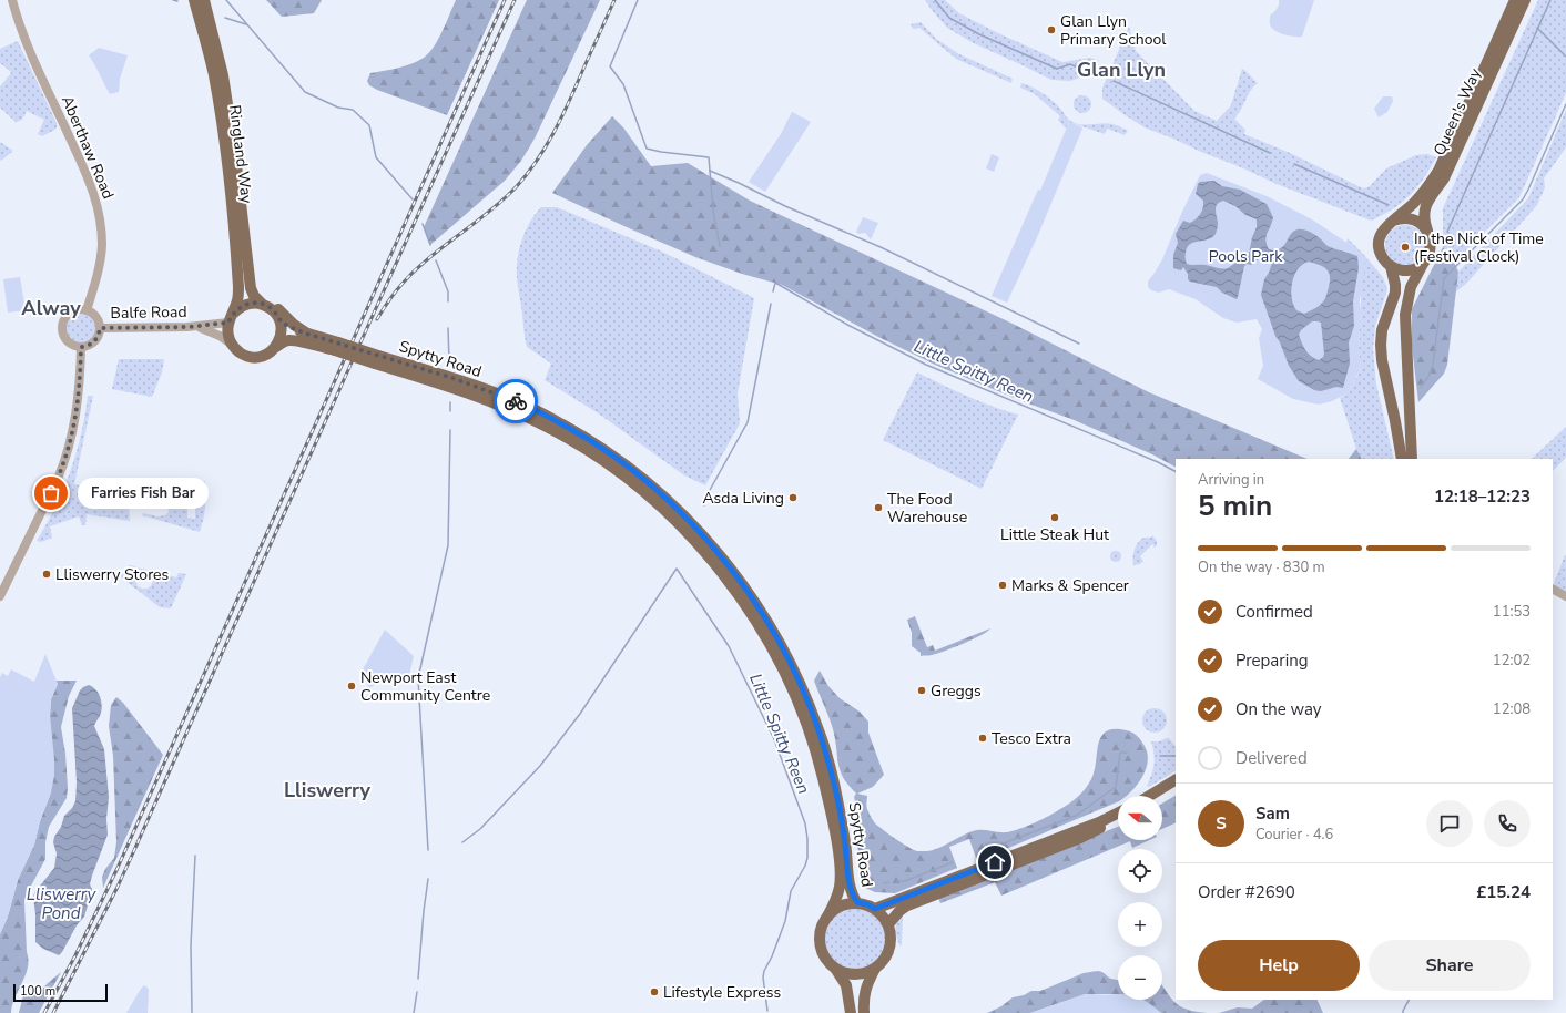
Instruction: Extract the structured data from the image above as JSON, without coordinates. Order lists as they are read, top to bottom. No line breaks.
{"streets":{"main road":["Queen's Way","Ringland Way","Balfe Road","Spytty Road"],"street":["Aberthaw Road"]},"crossings":[["Aberthaw Road","Balfe Road"],["Ringland Way","Balfe Road"],["Ringland Way","Spytty Road"],["Balfe Road","Spytty Road"]],"districts":["Glan Llyn","Alway","Lliswerry"],"water":["Little Spitty Reen","Lliswerry Pond"],"parks":["Pools Park"],"places":["Glan Llyn Primary School","In the Nick of Time (Festival Clock)","Farries Fish Bar","Asda Living","The Food Warehouse","Little Steak Hut","Lliswerry Stores","Marks & Spencer","Newport East Community Centre","Greggs","Tesco Extra","Lifestyle Express"],"scale_bar":"100 m","north":"left","page":{"heading":["5 min","Arriving in","12:18–12:23"],"panel":["Sam","Courier · 4.6","Order #2690","£15.24"],"bubble":"Farries Fish Bar","bar":"On the way · 830 m","list":[["Confirmed","11:53"],["Preparing","12:02"],["On the way","12:08"],"Delivered"],"map_buttons":["+","−"],"round":"S","buttons":["Help","Share"],"scale":"100 m"}}
